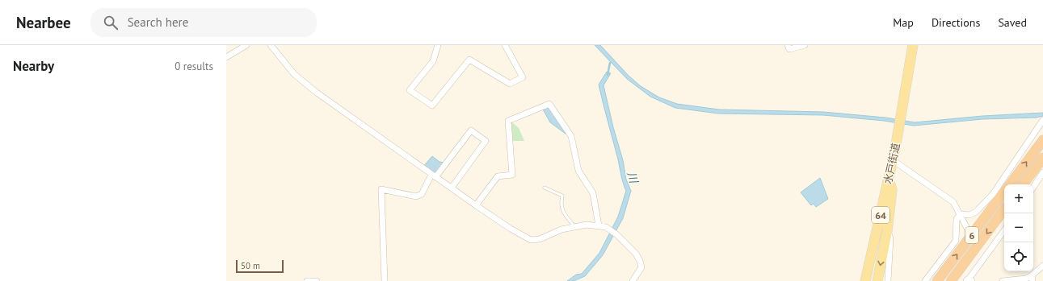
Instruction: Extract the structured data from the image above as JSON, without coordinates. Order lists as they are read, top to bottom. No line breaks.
{"streets":{"highway":["6"],"main road":["水戸街道","64"]},"crossings":[["水戸街道","64"]],"water":["川"],"scale_bar":"50 m","page":{"header":"Nearbee","search":"Search here","nav":["Map","Directions","Saved"],"heading":["Nearby","0 results"],"map_buttons":["+","−"],"scale":"50 m"}}
